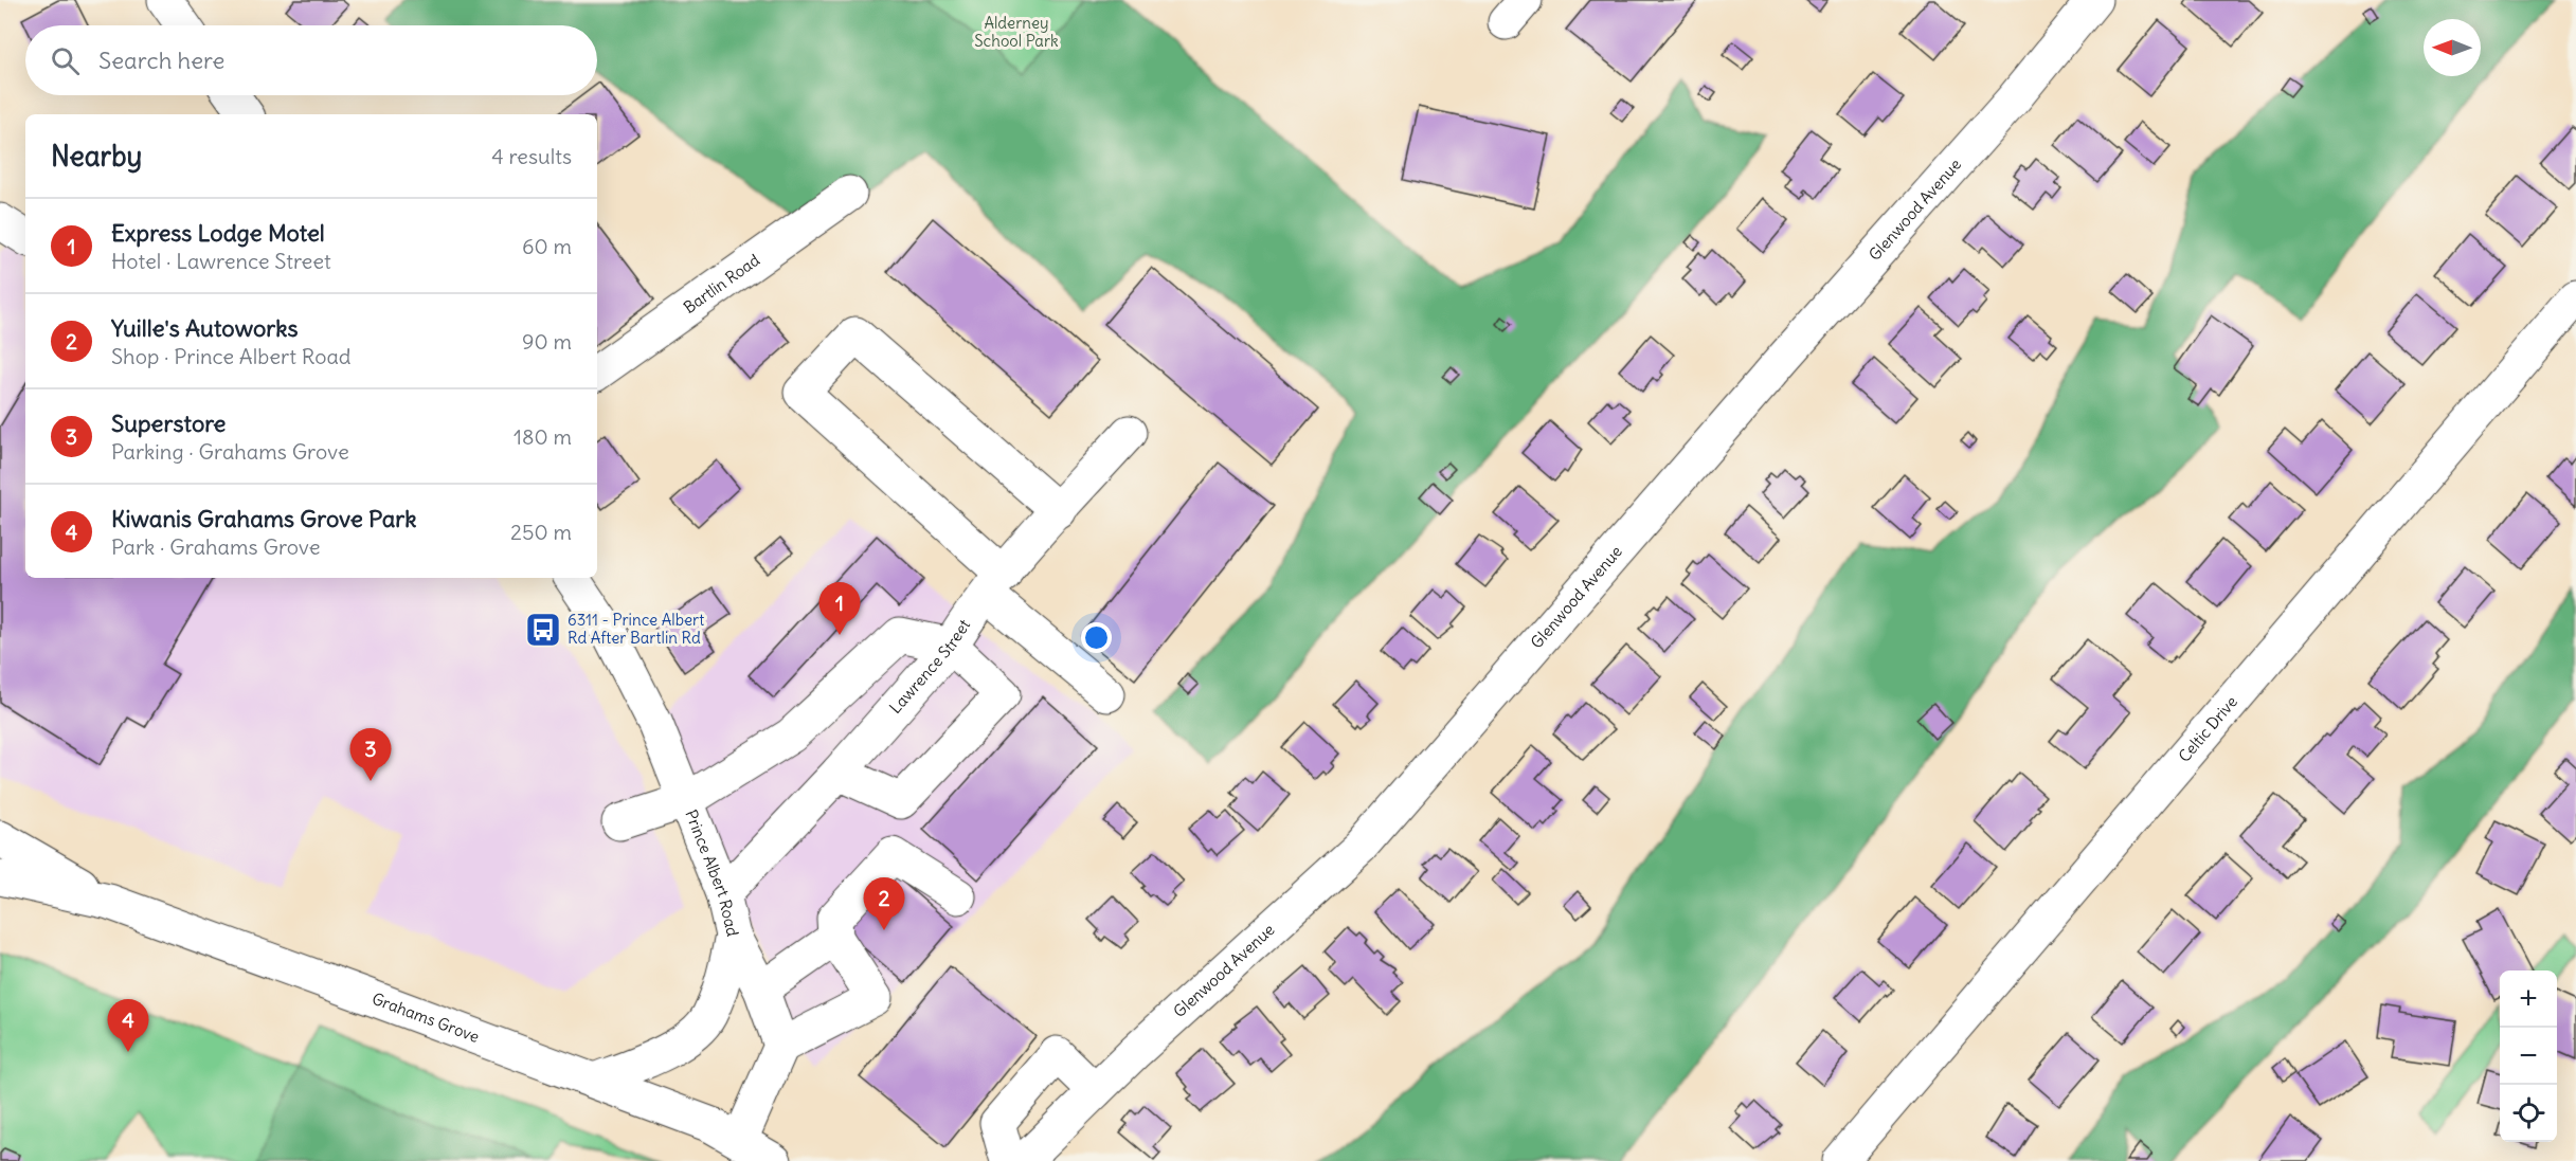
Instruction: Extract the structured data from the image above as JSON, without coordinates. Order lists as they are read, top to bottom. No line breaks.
{"streets":{"street":["Glenwood Avenue","Bartlin Road","Lawrence Street","Celtic Drive","Prince Albert Road","Grahams Grove"]},"crossings":[["Lawrence Street","Prince Albert Road"]],"parks":["Alderney School Park"],"places":{"bus stop":["6311 - Prince Albert Rd After Bartlin Rd"]},"north":"left","page":{"search":"Search here","heading":["Nearby","4 results"],"list":[{"mark":"1","name":"Express Lodge Motel","note":"Hotel · Lawrence Street","value":"60 m"},{"mark":"2","name":"Yuille's Autoworks","note":"Shop · Prince Albert Road","value":"90 m"},{"mark":"3","name":"Superstore","note":"Parking · Grahams Grove","value":"180 m"},{"mark":"4","name":"Kiwanis Grahams Grove Park","note":"Park · Grahams Grove","value":"250 m"}],"pins":["1","3","2","4"],"map_buttons":["+","−"]}}
